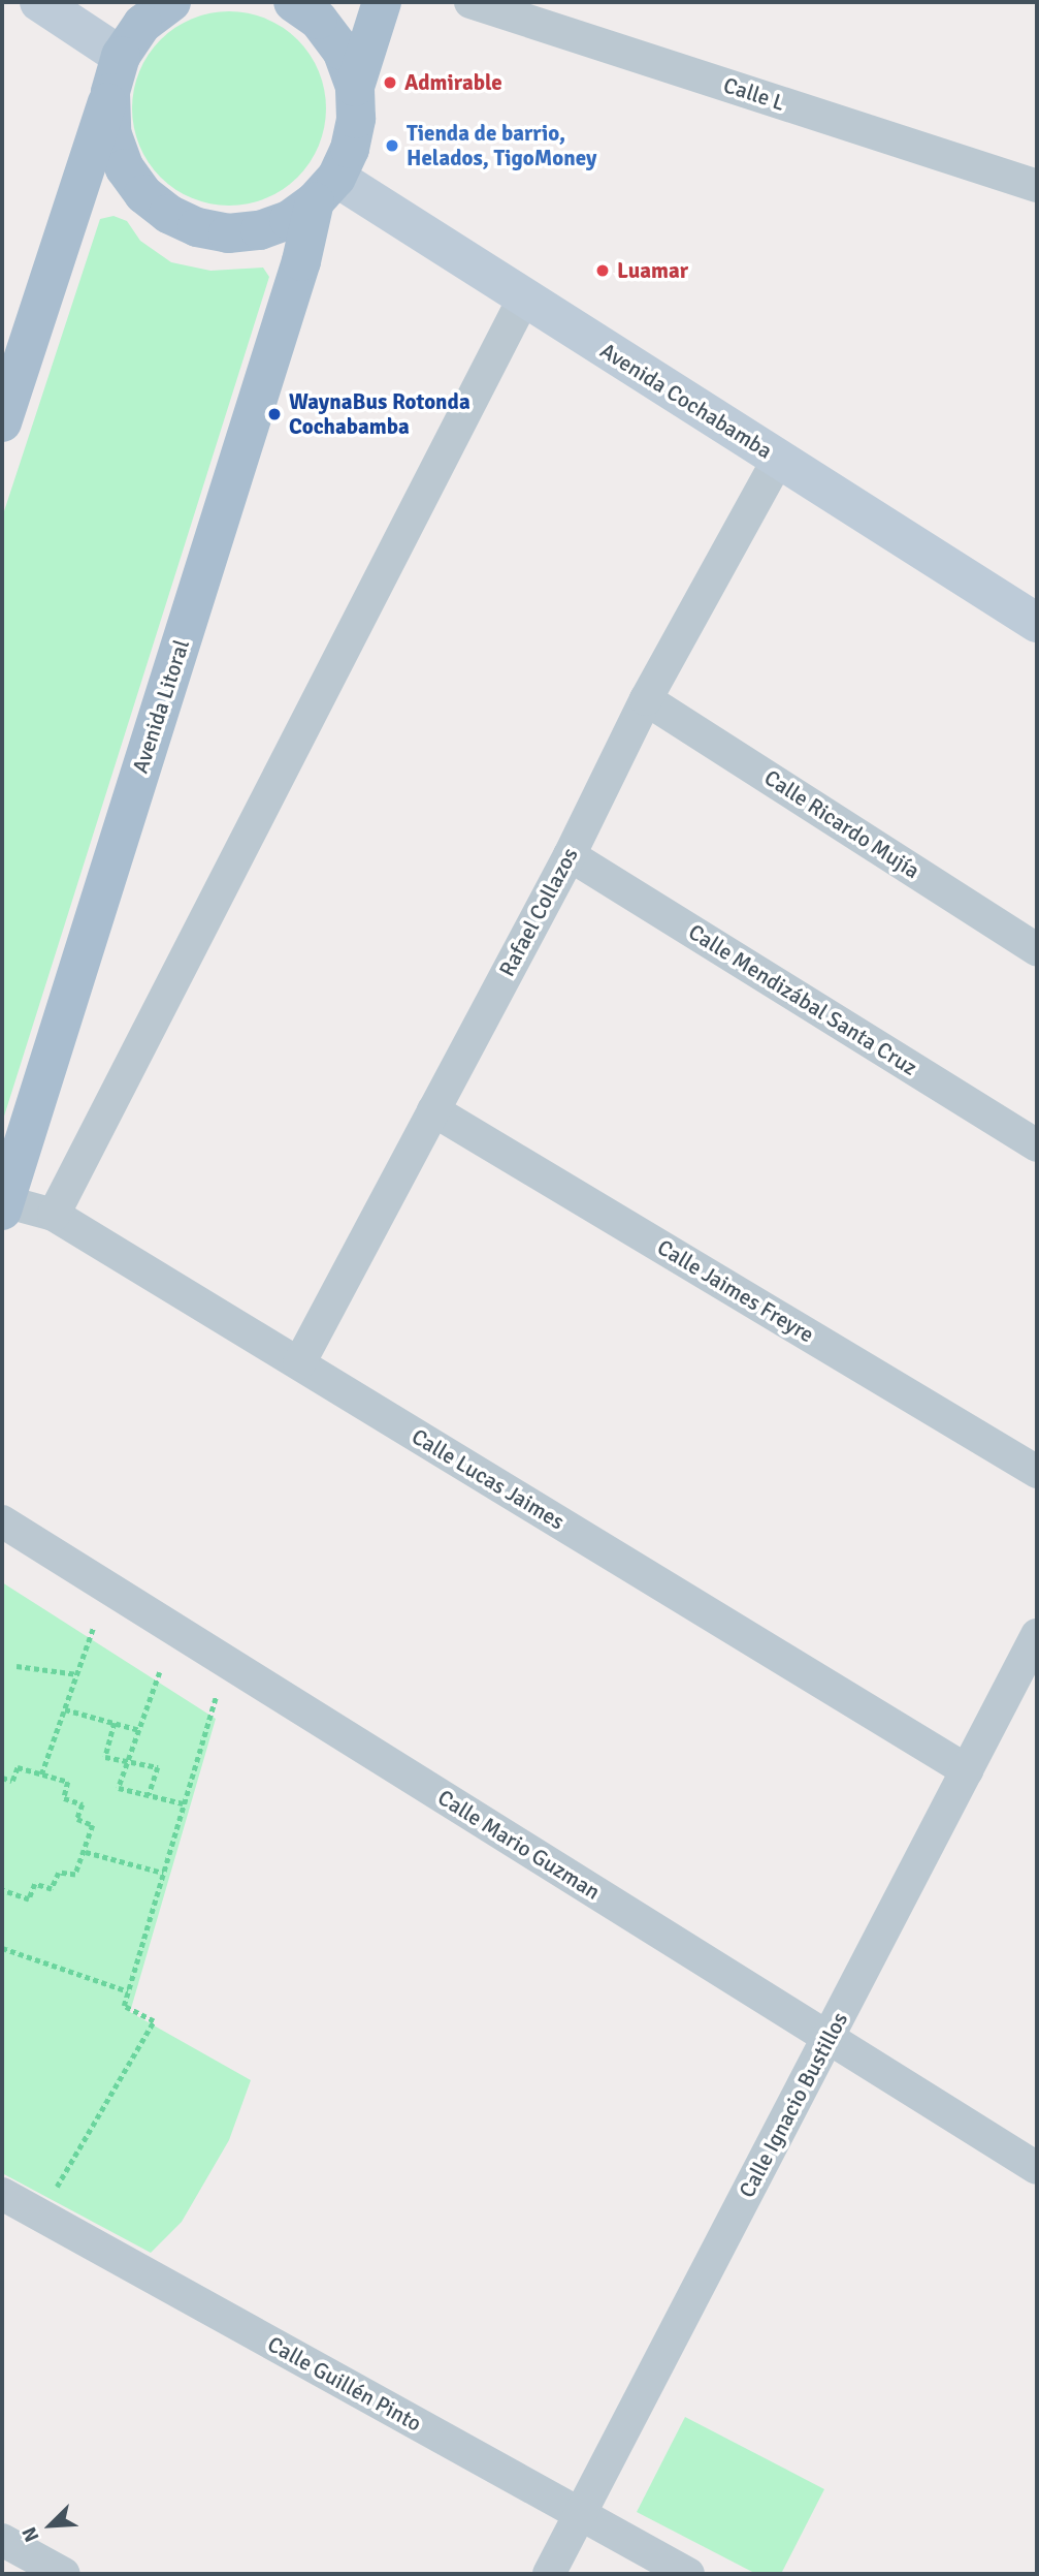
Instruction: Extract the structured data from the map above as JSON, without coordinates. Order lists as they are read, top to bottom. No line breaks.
{"streets":{"main road":["Avenida Cochabamba","Avenida Litoral"],"street":["Calle L","Calle Ricardo Mujía","Rafael Collazos","Calle Mendizábal Santa Cruz","Calle Jaimes Freyre","Calle Lucas Jaimes","Calle Mario Guzman","Calle Ignacio Bustillos","Calle Guillén Pinto"]},"crossings":[["Avenida Cochabamba","Avenida Litoral"],["Avenida Cochabamba","Rafael Collazos"],["Avenida Litoral","Calle Lucas Jaimes"],["Calle Ricardo Mujía","Rafael Collazos"],["Rafael Collazos","Calle Mendizábal Santa Cruz"],["Rafael Collazos","Calle Jaimes Freyre"],["Rafael Collazos","Calle Lucas Jaimes"],["Calle Lucas Jaimes","Calle Ignacio Bustillos"],["Calle Mario Guzman","Calle Ignacio Bustillos"],["Calle Ignacio Bustillos","Calle Guillén Pinto"]],"places":["Admirable","Tienda de barrio, Helados, TigoMoney","Luamar","WaynaBus Rotonda Cochabamba"],"north":"bottom left"}
